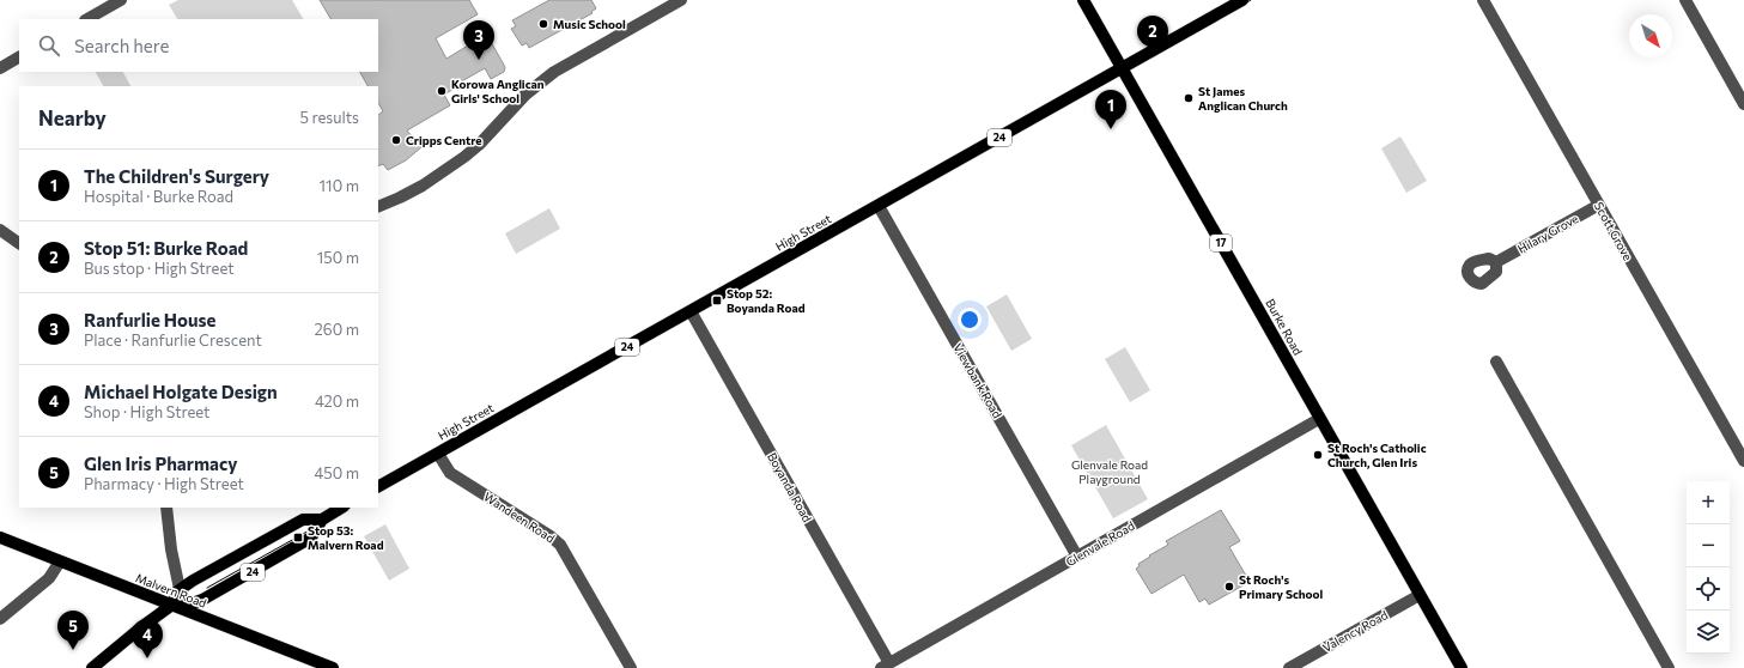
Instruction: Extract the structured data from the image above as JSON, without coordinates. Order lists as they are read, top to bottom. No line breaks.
{"streets":{"main road":["24","High Street","17","Burke Road","Malvern Road"],"street":["Scott Grove","Hilary Grove","Viewbank Road","Boyanda Road","Wandeen Road","Glenvale Road","Valency Road"]},"crossings":[["24","Malvern Road"],["Scott Grove","Hilary Grove"],["High Street","Burke Road"],["High Street","Viewbank Road"],["High Street","Boyanda Road"],["High Street","Wandeen Road"],["Burke Road","Glenvale Road"],["Burke Road","Valency Road"],["Viewbank Road","Glenvale Road"],["Boyanda Road","Glenvale Road"]],"parks":["Glenvale Road Playground"],"places":{"other":["Music School","Korowa Anglican Girls' School","St James Anglican Church","Cripps Centre","St Roch's Catholic Church, Glen Iris","St Roch's Primary School"],"transit":["Stop 52: Boyanda Road","Stop 53: Malvern Road"]},"north":"bottom right","page":{"pins":["2","3","1","5","4"],"search":"Search here","heading":["Nearby","5 results"],"list":[{"mark":"1","name":"The Children's Surgery","note":"Hospital · Burke Road","value":"110 m"},{"mark":"2","name":"Stop 51: Burke Road","note":"Bus stop · High Street","value":"150 m"},{"mark":"3","name":"Ranfurlie House","note":"Place · Ranfurlie Crescent","value":"260 m"},{"mark":"4","name":"Michael Holgate Design","note":"Shop · High Street","value":"420 m"},{"mark":"5","name":"Glen Iris Pharmacy","note":"Pharmacy · High Street","value":"450 m"}],"map_buttons":["+","−"]}}
